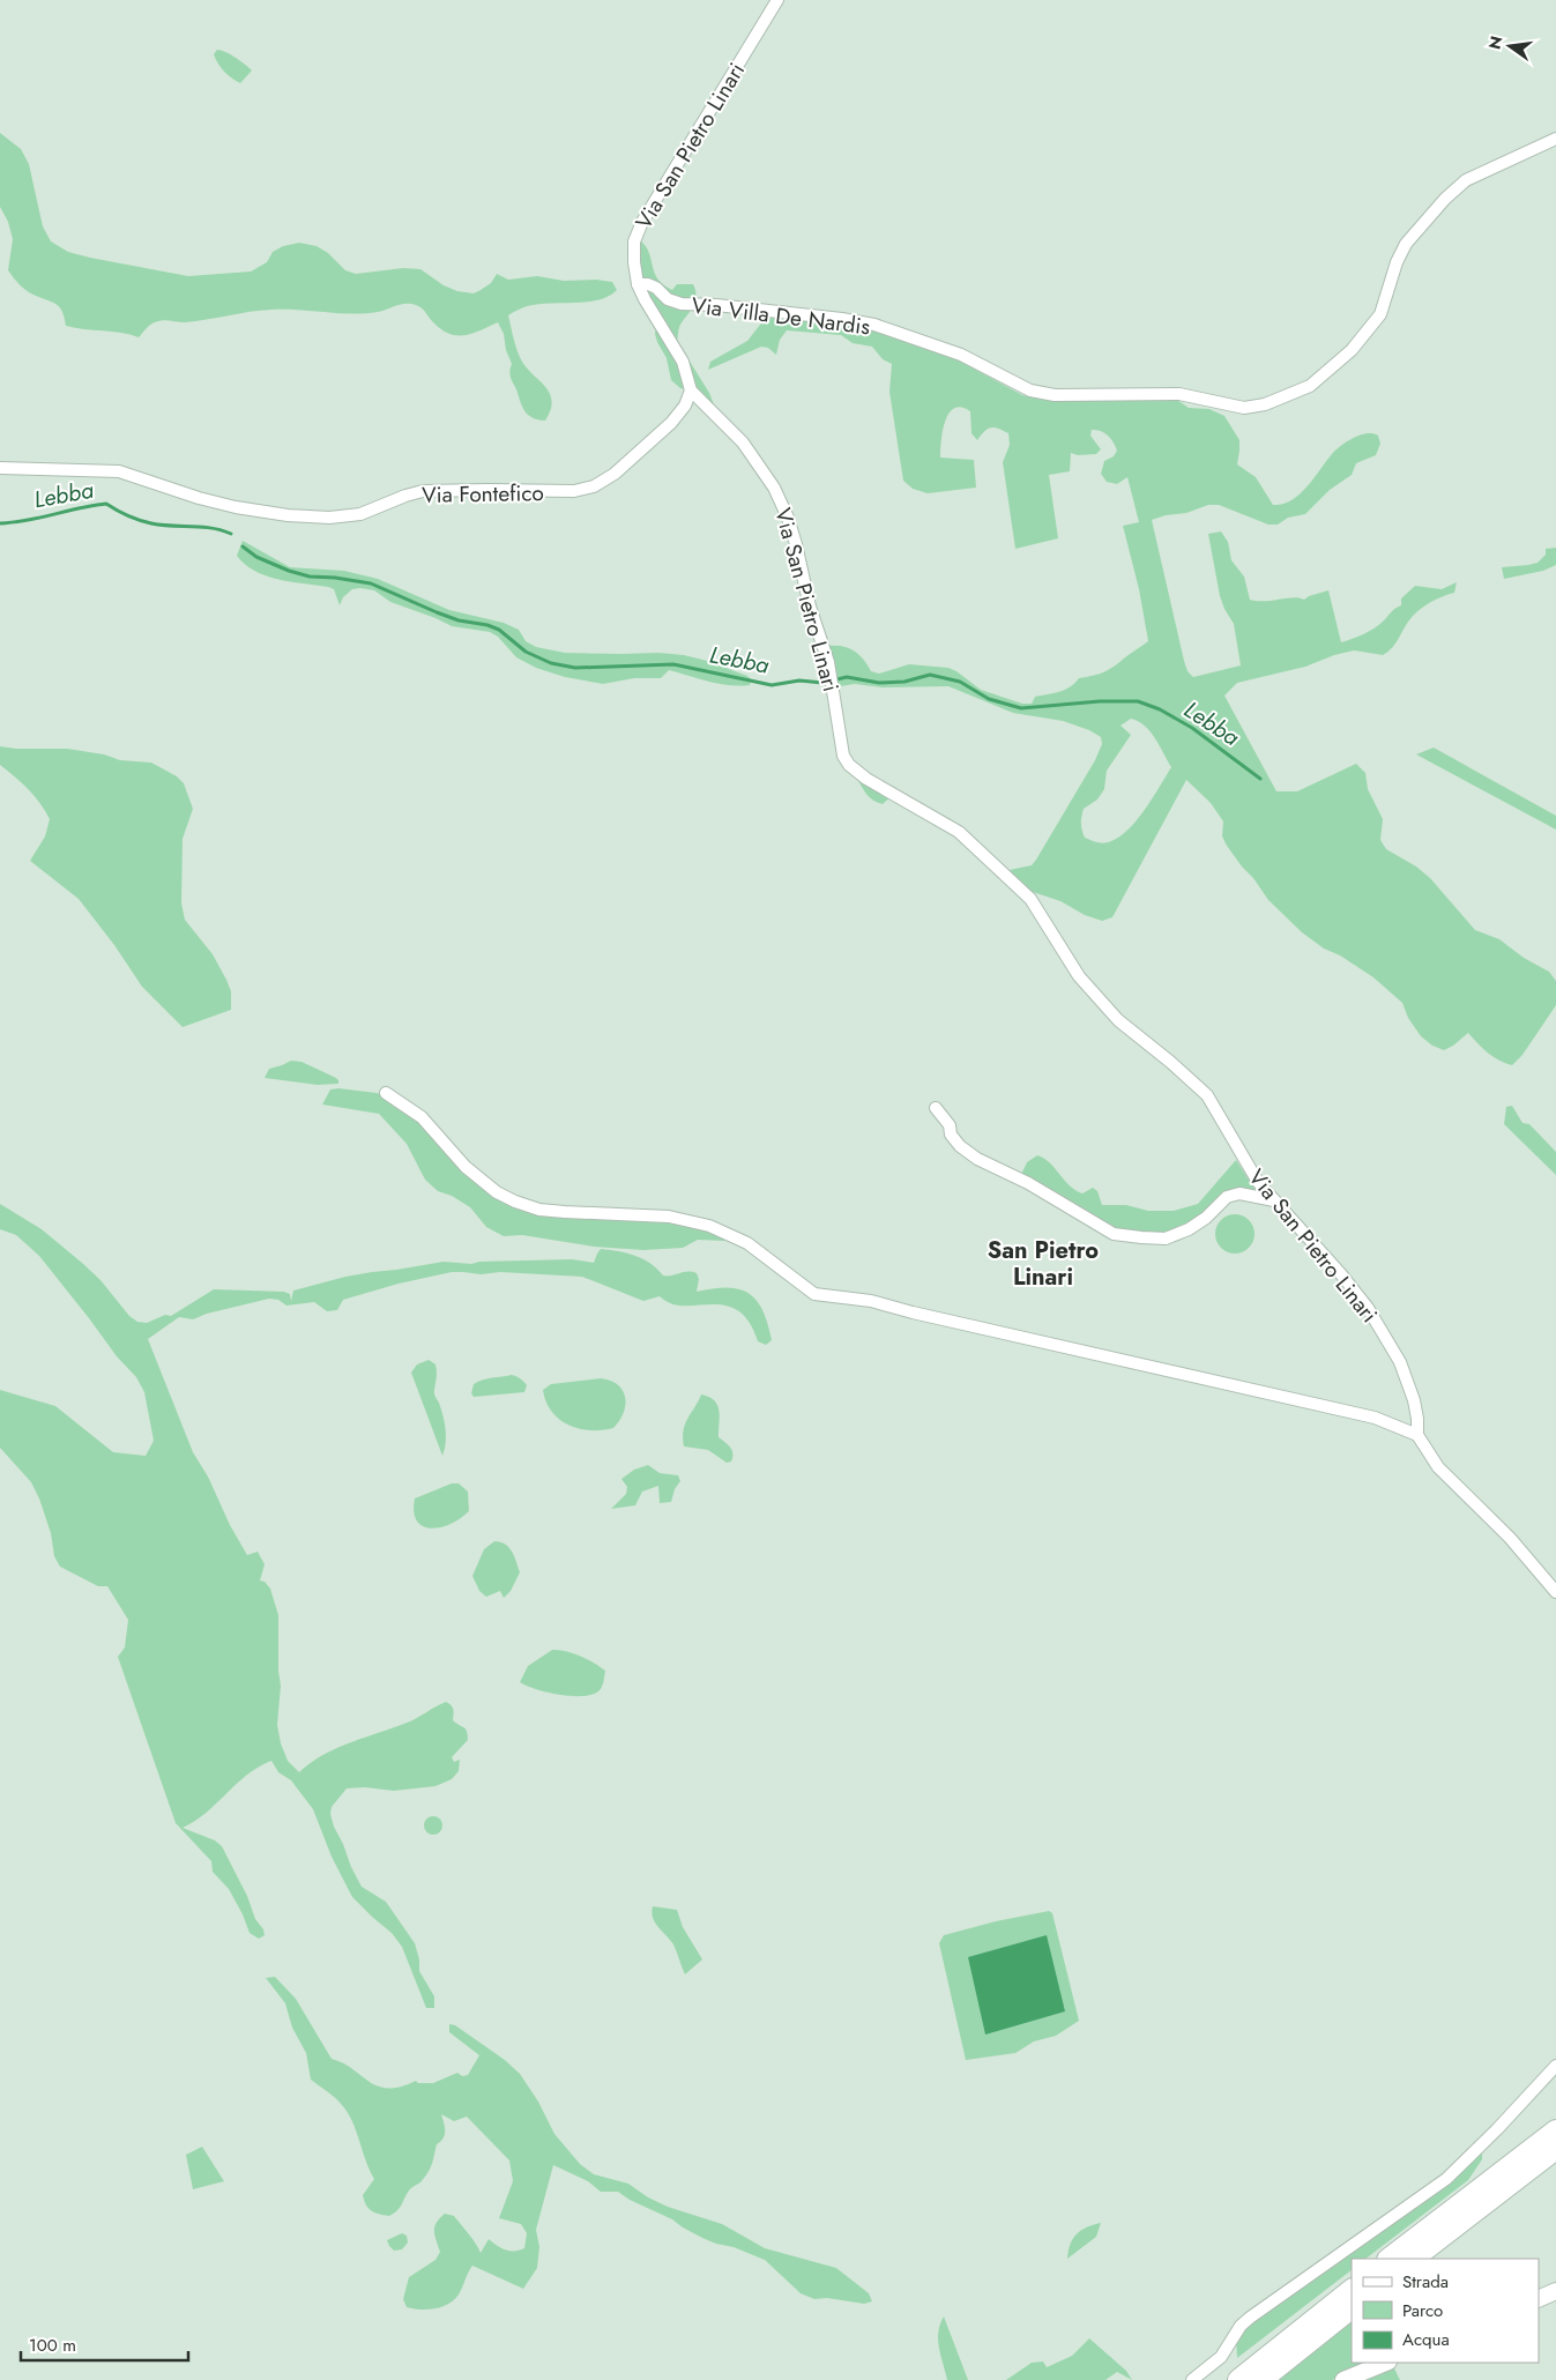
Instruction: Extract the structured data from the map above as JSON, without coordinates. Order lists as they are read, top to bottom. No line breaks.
{"streets":{"street":["Via San Pietro Linari","Via Villa De Nardis","Via Fontefico"]},"crossings":[["Via San Pietro Linari","Via Villa De Nardis"],["Via San Pietro Linari","Via Fontefico"]],"districts":["San Pietro Linari"],"water":["Lebba"],"legend":["Strada","Parco","Acqua"],"scale_bar":"100 m","north":"left"}
